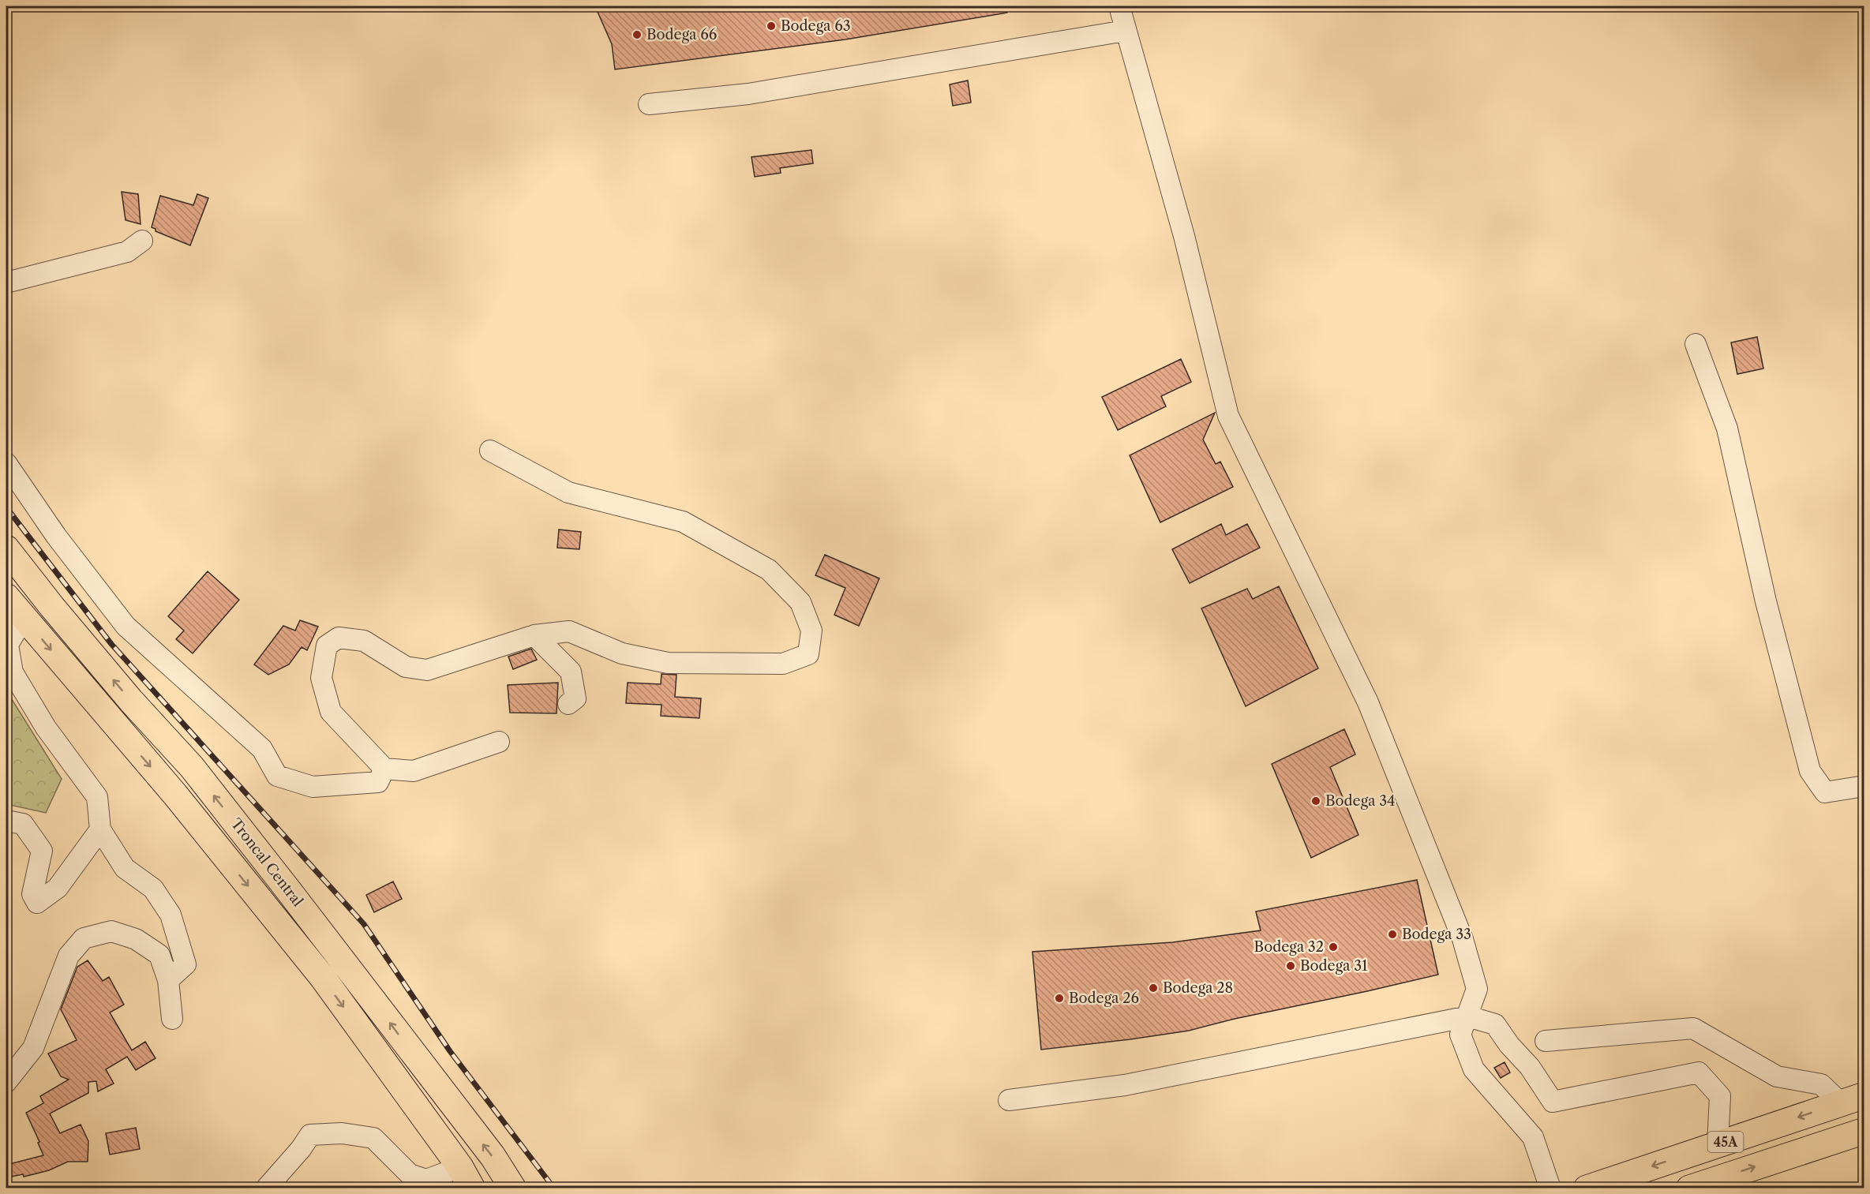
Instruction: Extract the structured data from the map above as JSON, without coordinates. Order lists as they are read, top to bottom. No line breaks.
{"streets":{"main road":["Troncal Central","45A"]},"places":["Bodega 63","Bodega 66","Bodega 34","Bodega 33","Bodega 32","Bodega 31","Bodega 28","Bodega 26"]}
